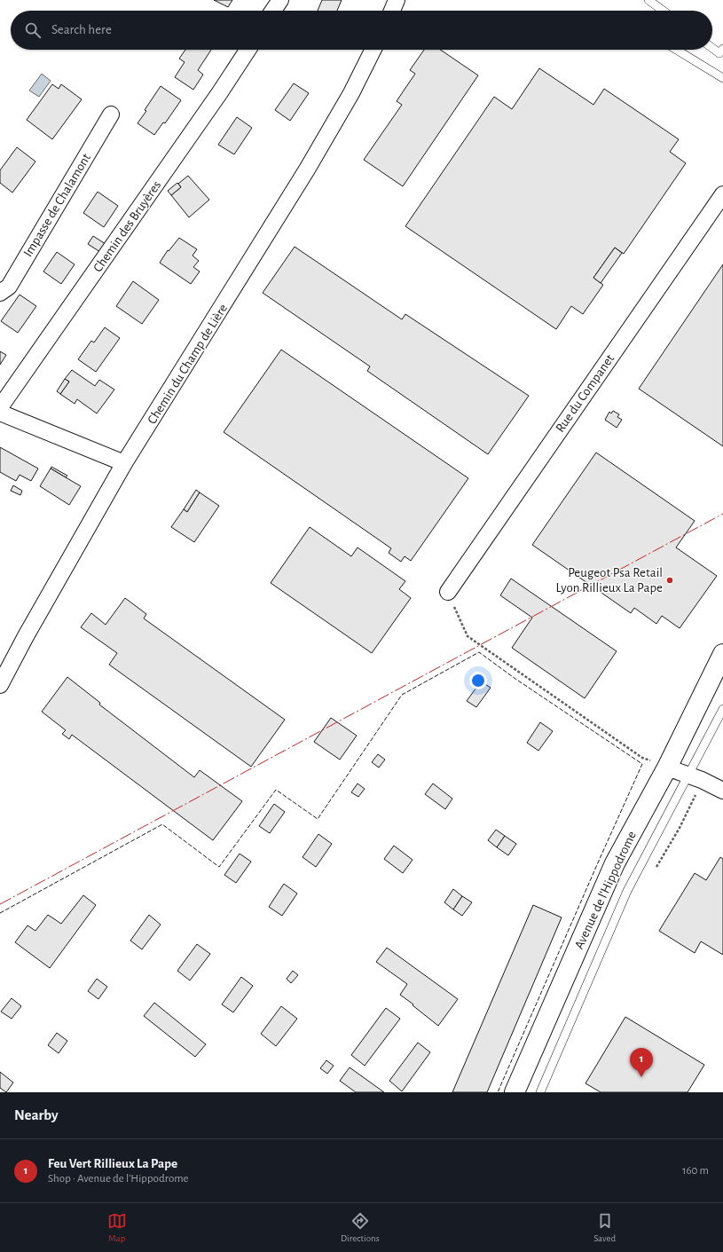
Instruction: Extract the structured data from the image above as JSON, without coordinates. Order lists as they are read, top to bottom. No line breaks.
{"streets":{"main road":["Avenue de l'Hippodrome"],"street":["Impasse de Chalamont","Chemin des Bruyères","Chemin du Champ de Lière","Rue du Companet"]},"places":["Peugeot Psa Retail Lyon Rillieux La Pape"],"page":{"search":"Search here","pins":"1","heading":"Nearby","list":[{"mark":"1","name":"Feu Vert Rillieux La Pape","note":"Shop · Avenue de l'Hippodrome","value":"160 m"}],"nav":["Map","Directions","Saved"]}}
